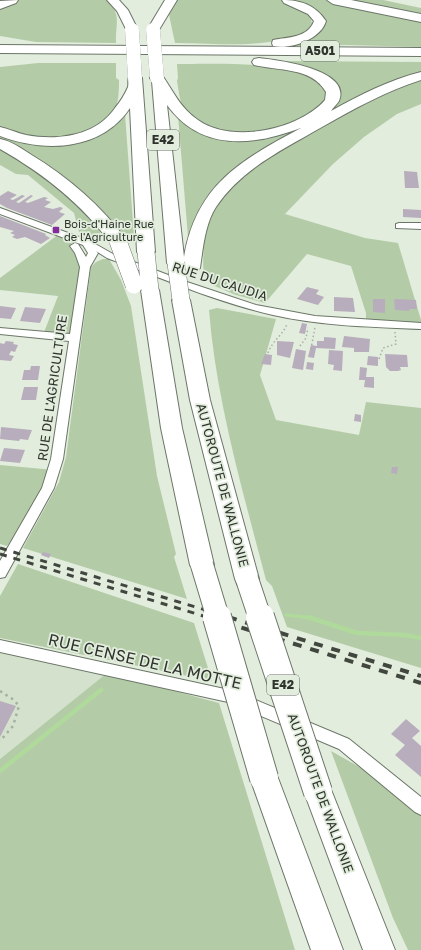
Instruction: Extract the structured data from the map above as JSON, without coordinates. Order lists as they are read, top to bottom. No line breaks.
{"streets":{"highway":["A501","E42","AUTOROUTE DE WALLONIE"],"street":["RUE DU CAUDIA","RUE DE L'AGRICULTURE","RUE CENSE DE LA MOTTE"]},"crossings":[["E42","AUTOROUTE DE WALLONIE"],["RUE DU CAUDIA","RUE DE L'AGRICULTURE"]],"places":{"transit":["Bois-d'Haine Rue de l'Agriculture"]}}
